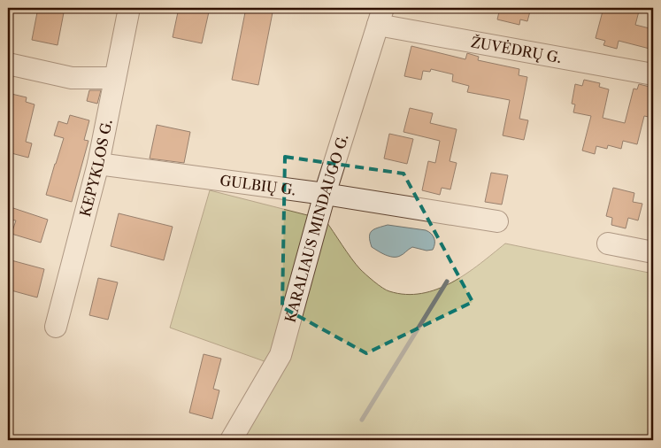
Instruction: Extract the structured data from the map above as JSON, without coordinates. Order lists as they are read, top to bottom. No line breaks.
{"streets":{"street":["ŽUVĖDRŲ G.","KEPYKLOS G.","GULBIŲ G.","KARALIAUS MINDAUGO G."]},"crossings":[["ŽUVĖDRŲ G.","KARALIAUS MINDAUGO G."],["KEPYKLOS G.","GULBIŲ G."],["GULBIŲ G.","KARALIAUS MINDAUGO G."]]}
